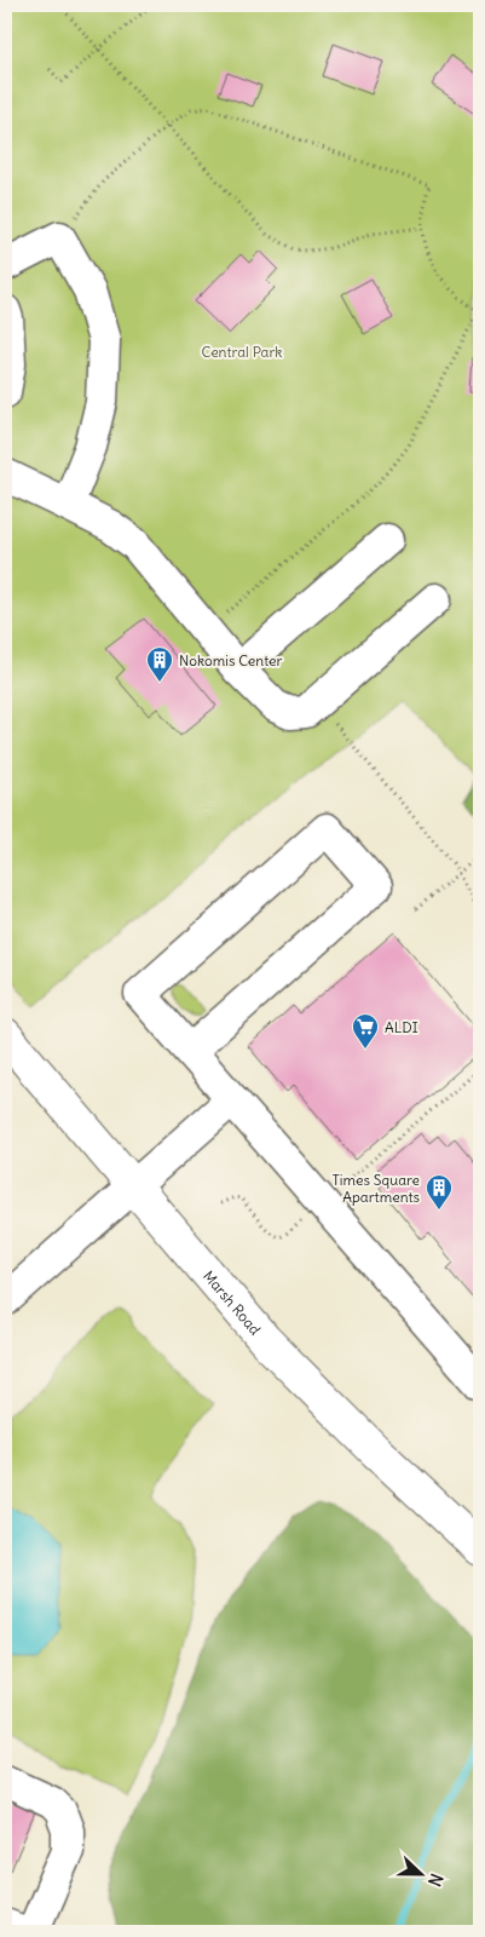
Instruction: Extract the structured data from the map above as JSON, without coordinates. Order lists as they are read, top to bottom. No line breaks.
{"streets":{"main road":["Marsh Road"]},"parks":["Central Park"],"places":{"building":["Nokomis Center","Times Square Apartments"],"supermarket":["ALDI"]},"north":"right"}
